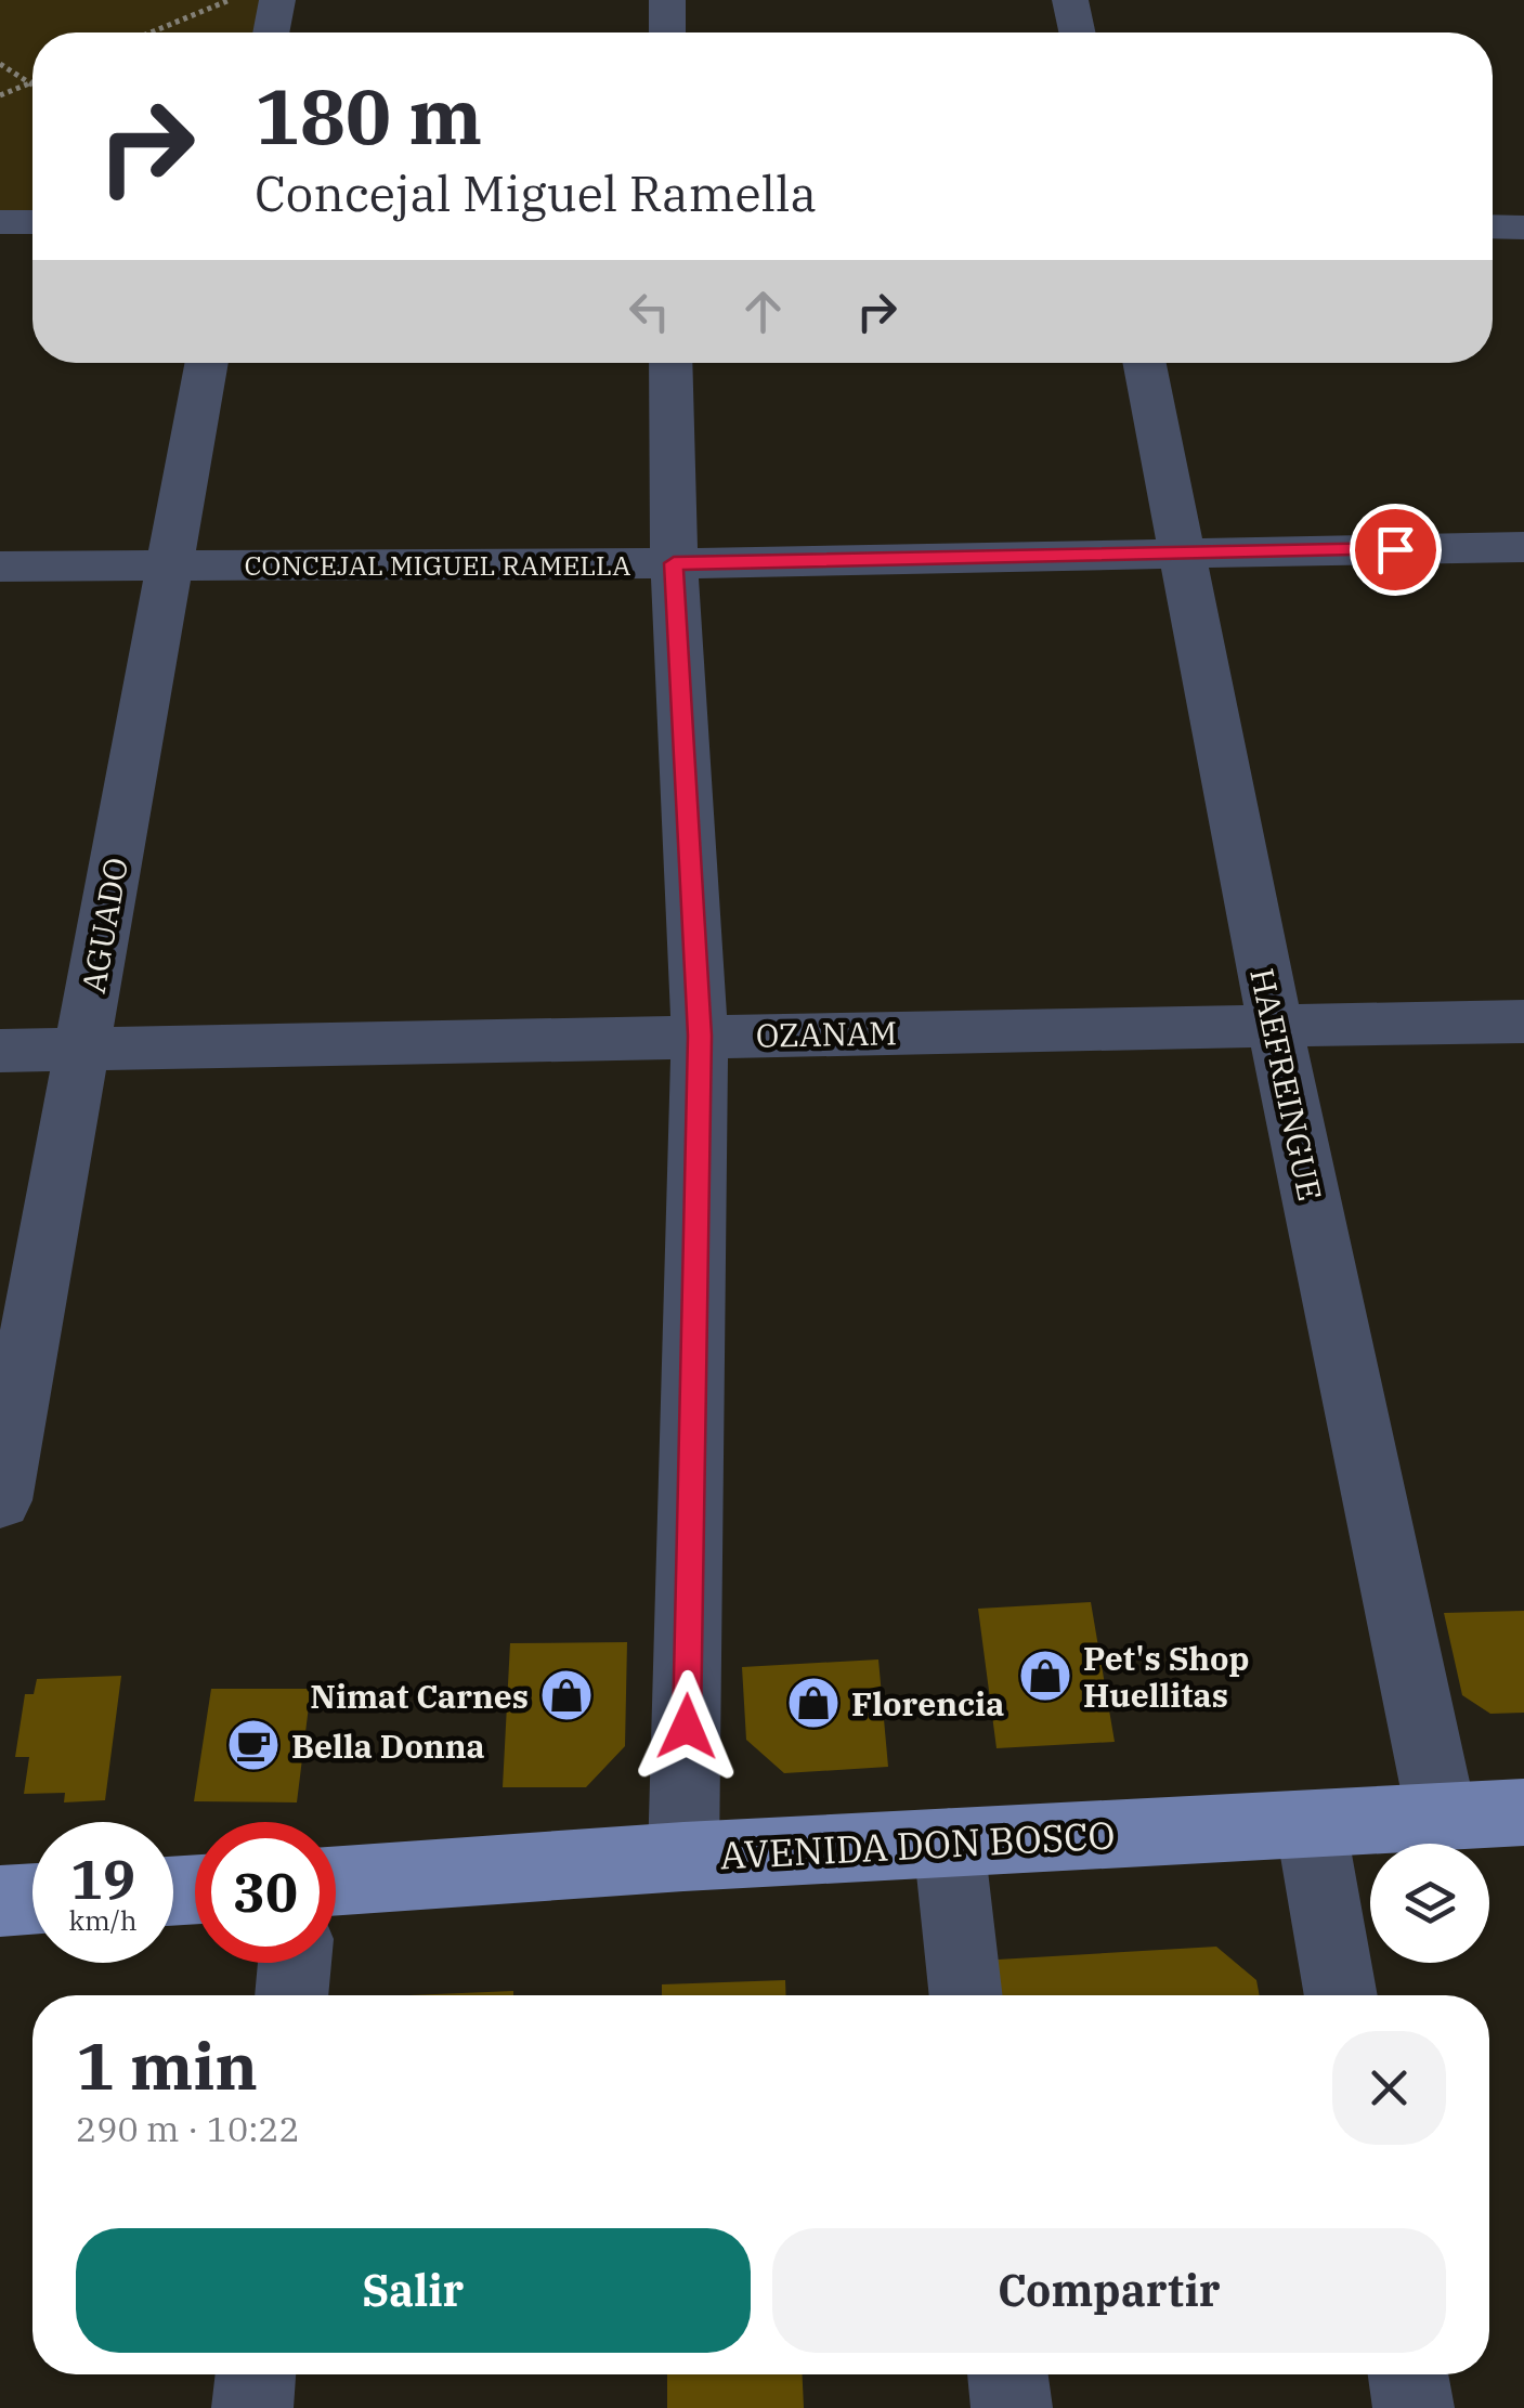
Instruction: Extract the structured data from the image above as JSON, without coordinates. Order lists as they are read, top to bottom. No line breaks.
{"streets":{"main road":["AVENIDA DON BOSCO"],"street":["CONCEJAL MIGUEL RAMELLA","AGUADO","OZANAM","HAEFREINGUE"]},"crossings":[["CONCEJAL MIGUEL RAMELLA","AGUADO"],["CONCEJAL MIGUEL RAMELLA","HAEFREINGUE"],["AGUADO","OZANAM"],["OZANAM","HAEFREINGUE"],["HAEFREINGUE","AVENIDA DON BOSCO"]],"places":{"shop":["Pet's Shop Huellitas","Nimat Carnes","Florencia"],"cafe":["Bella Donna"]},"page":{"turn":["180 m","Concejal Miguel Ramella"],"speed":"19 km/h","limit":"30","heading":["1 min","290 m · 10:22"],"buttons":["Salir","Compartir"]}}
